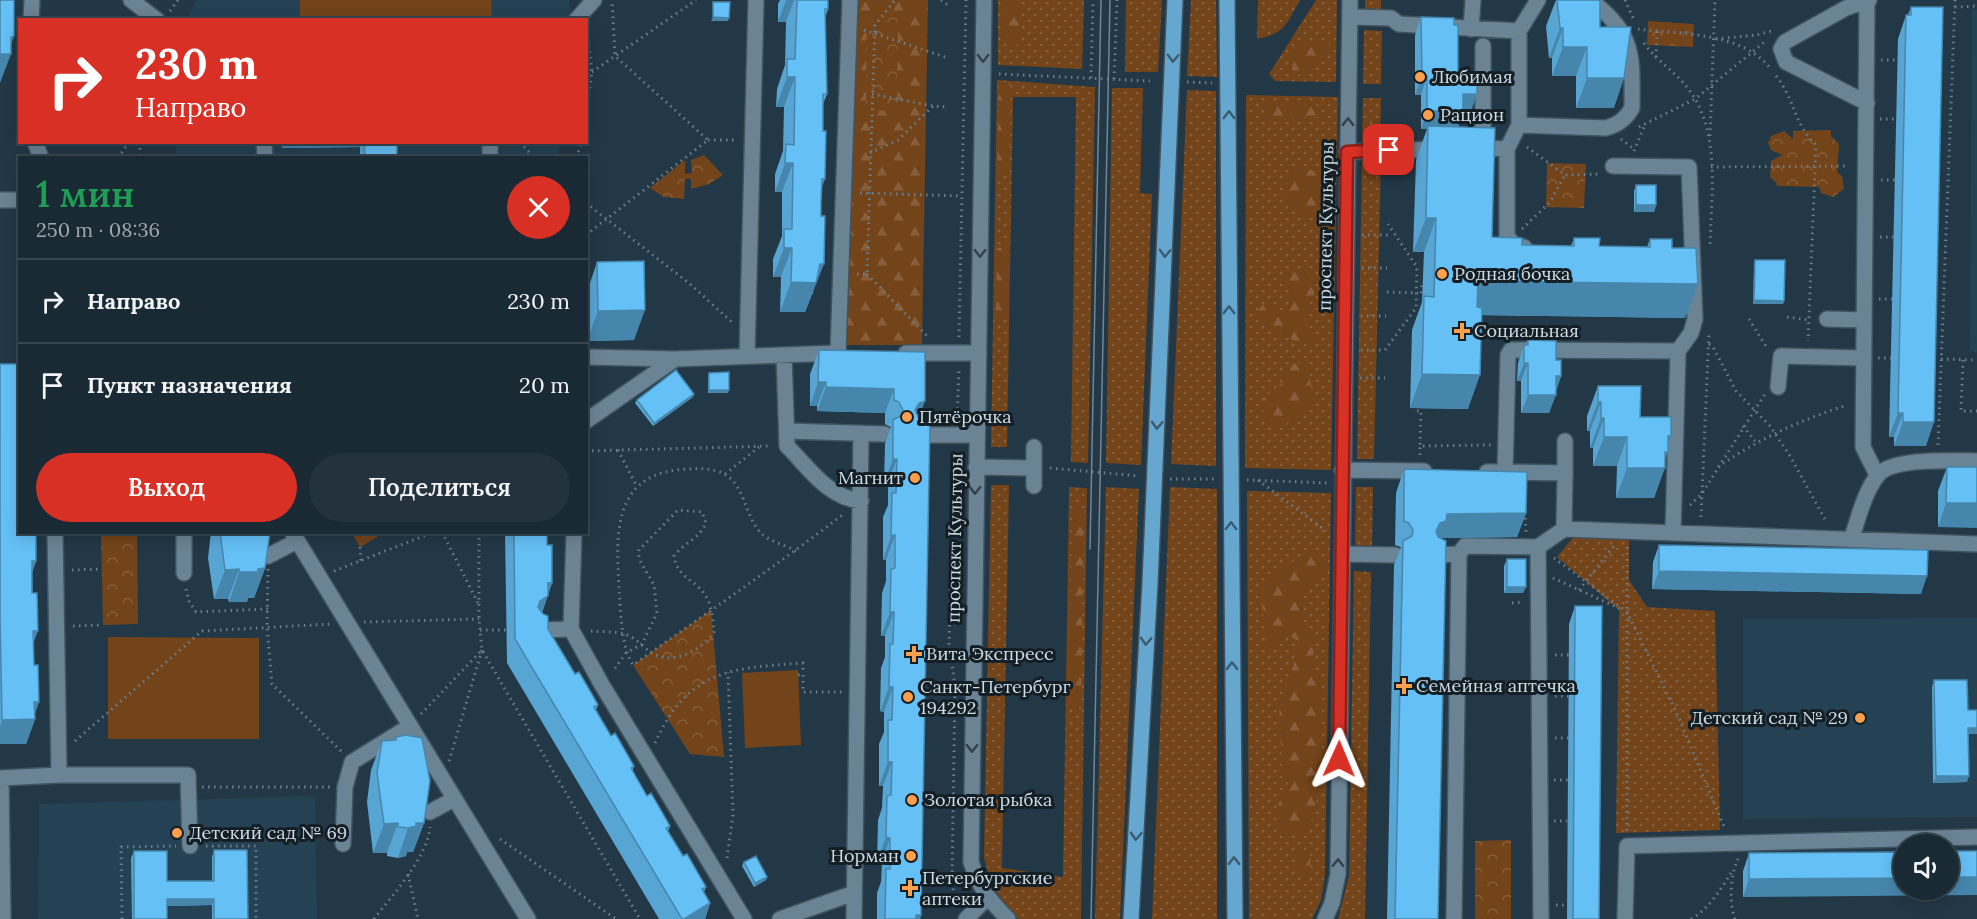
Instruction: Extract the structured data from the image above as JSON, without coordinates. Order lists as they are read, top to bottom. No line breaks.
{"streets":{"street":["проспект Культуры"]},"places":{"other":["Любимая","Рацион","Родная бочка","Пятёрочка","Магнит","Санкт-Петербург 194292","Детский сад № 29","Золотая рыбка","Детский сад № 69","Норман"],"health":["Социальная","Вита Экспресс","Семейная аптечка","Петербургские аптеки"]},"page":{"turn":["230 m","Направо"],"heading":["1 мин","250 m · 08:36"],"list":[{"name":"Направо","value":"230 m"},{"name":"Пункт назначения","value":"20 m"}],"buttons":["Выход","Поделиться"]}}
